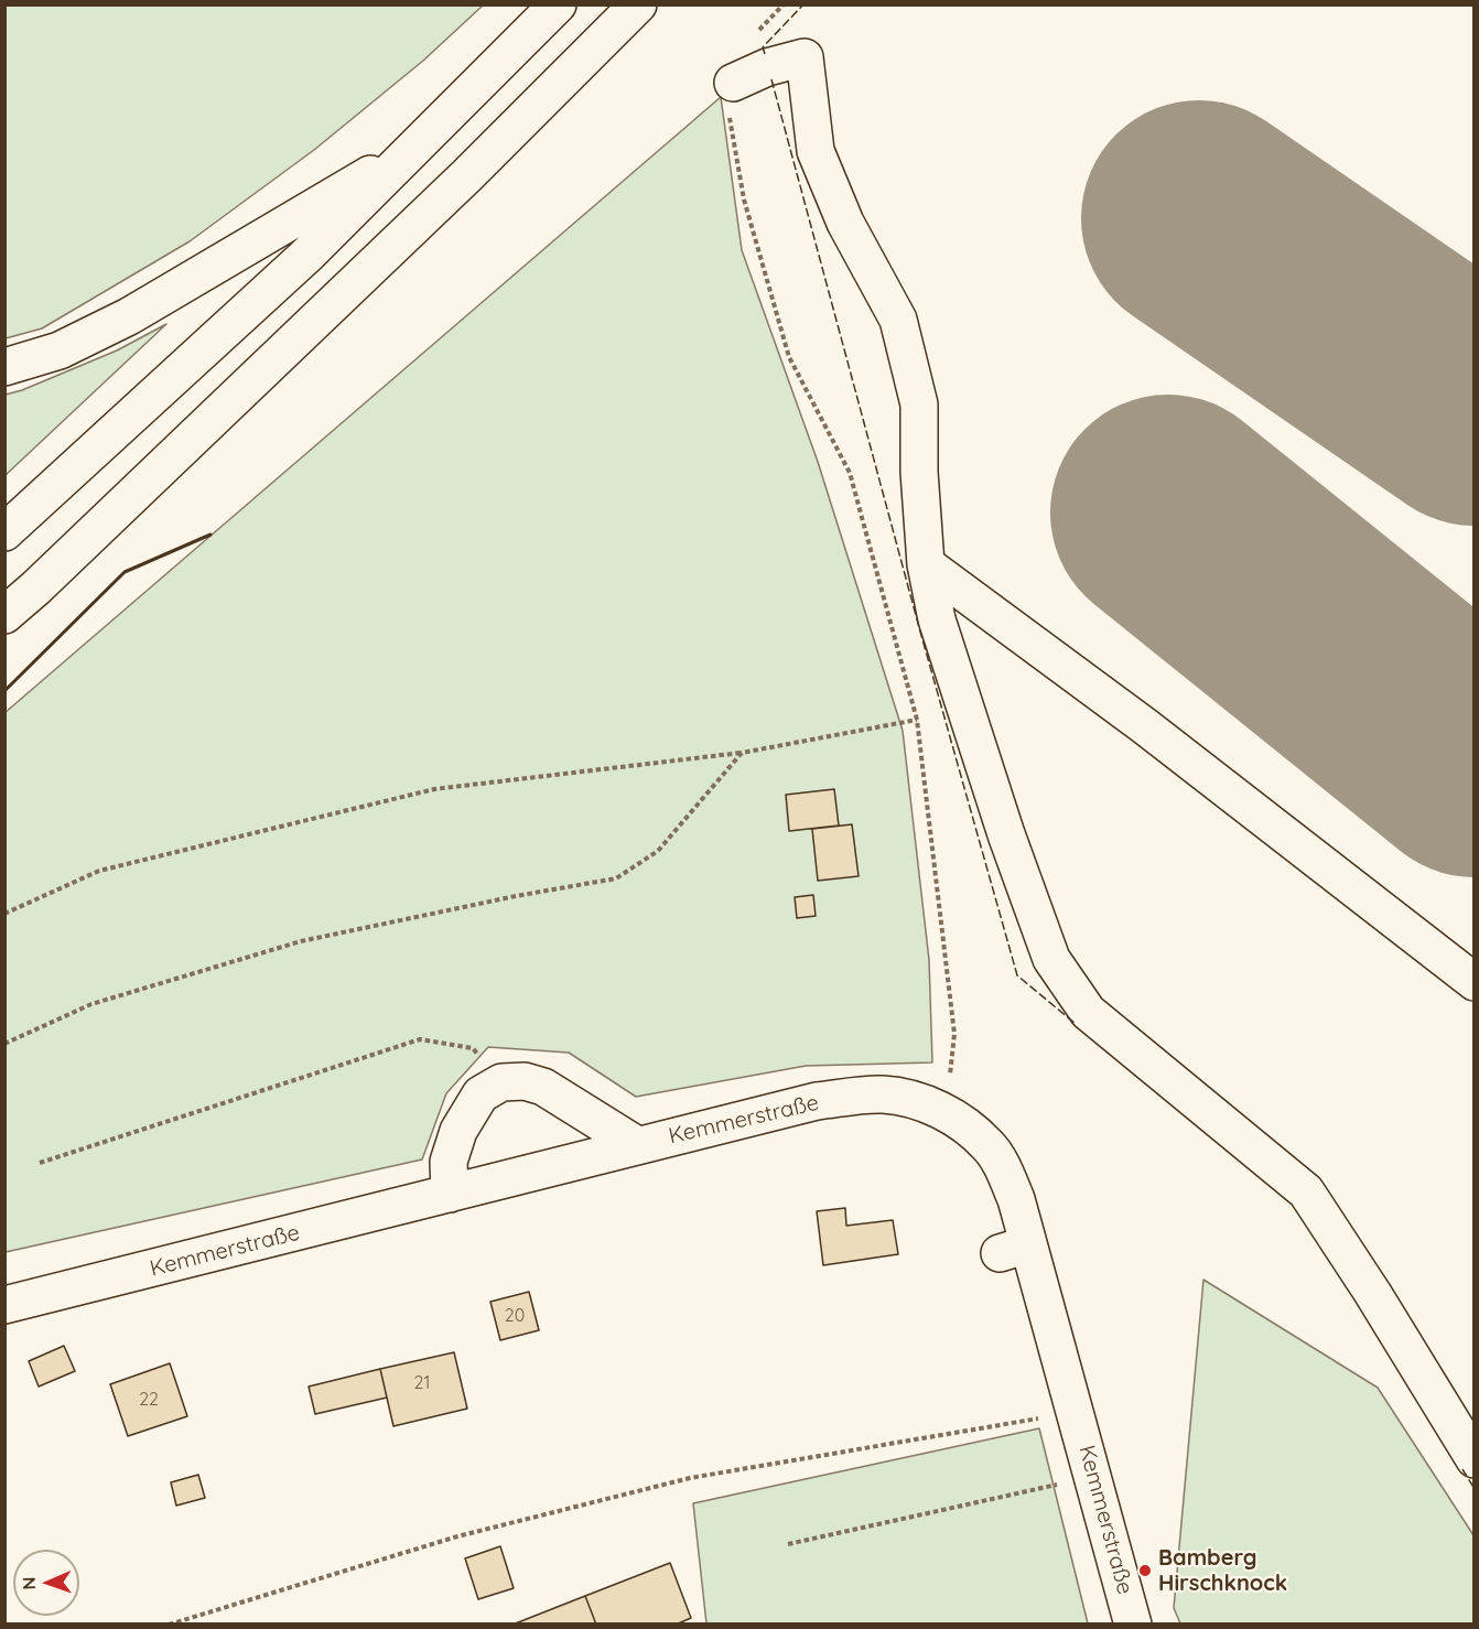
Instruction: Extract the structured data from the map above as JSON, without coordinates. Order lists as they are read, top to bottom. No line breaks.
{"streets":{"main road":["Kemmerstraße"]},"places":["Bamberg Hirschknock"],"house_numbers":["20","21","22"],"north":"left"}
